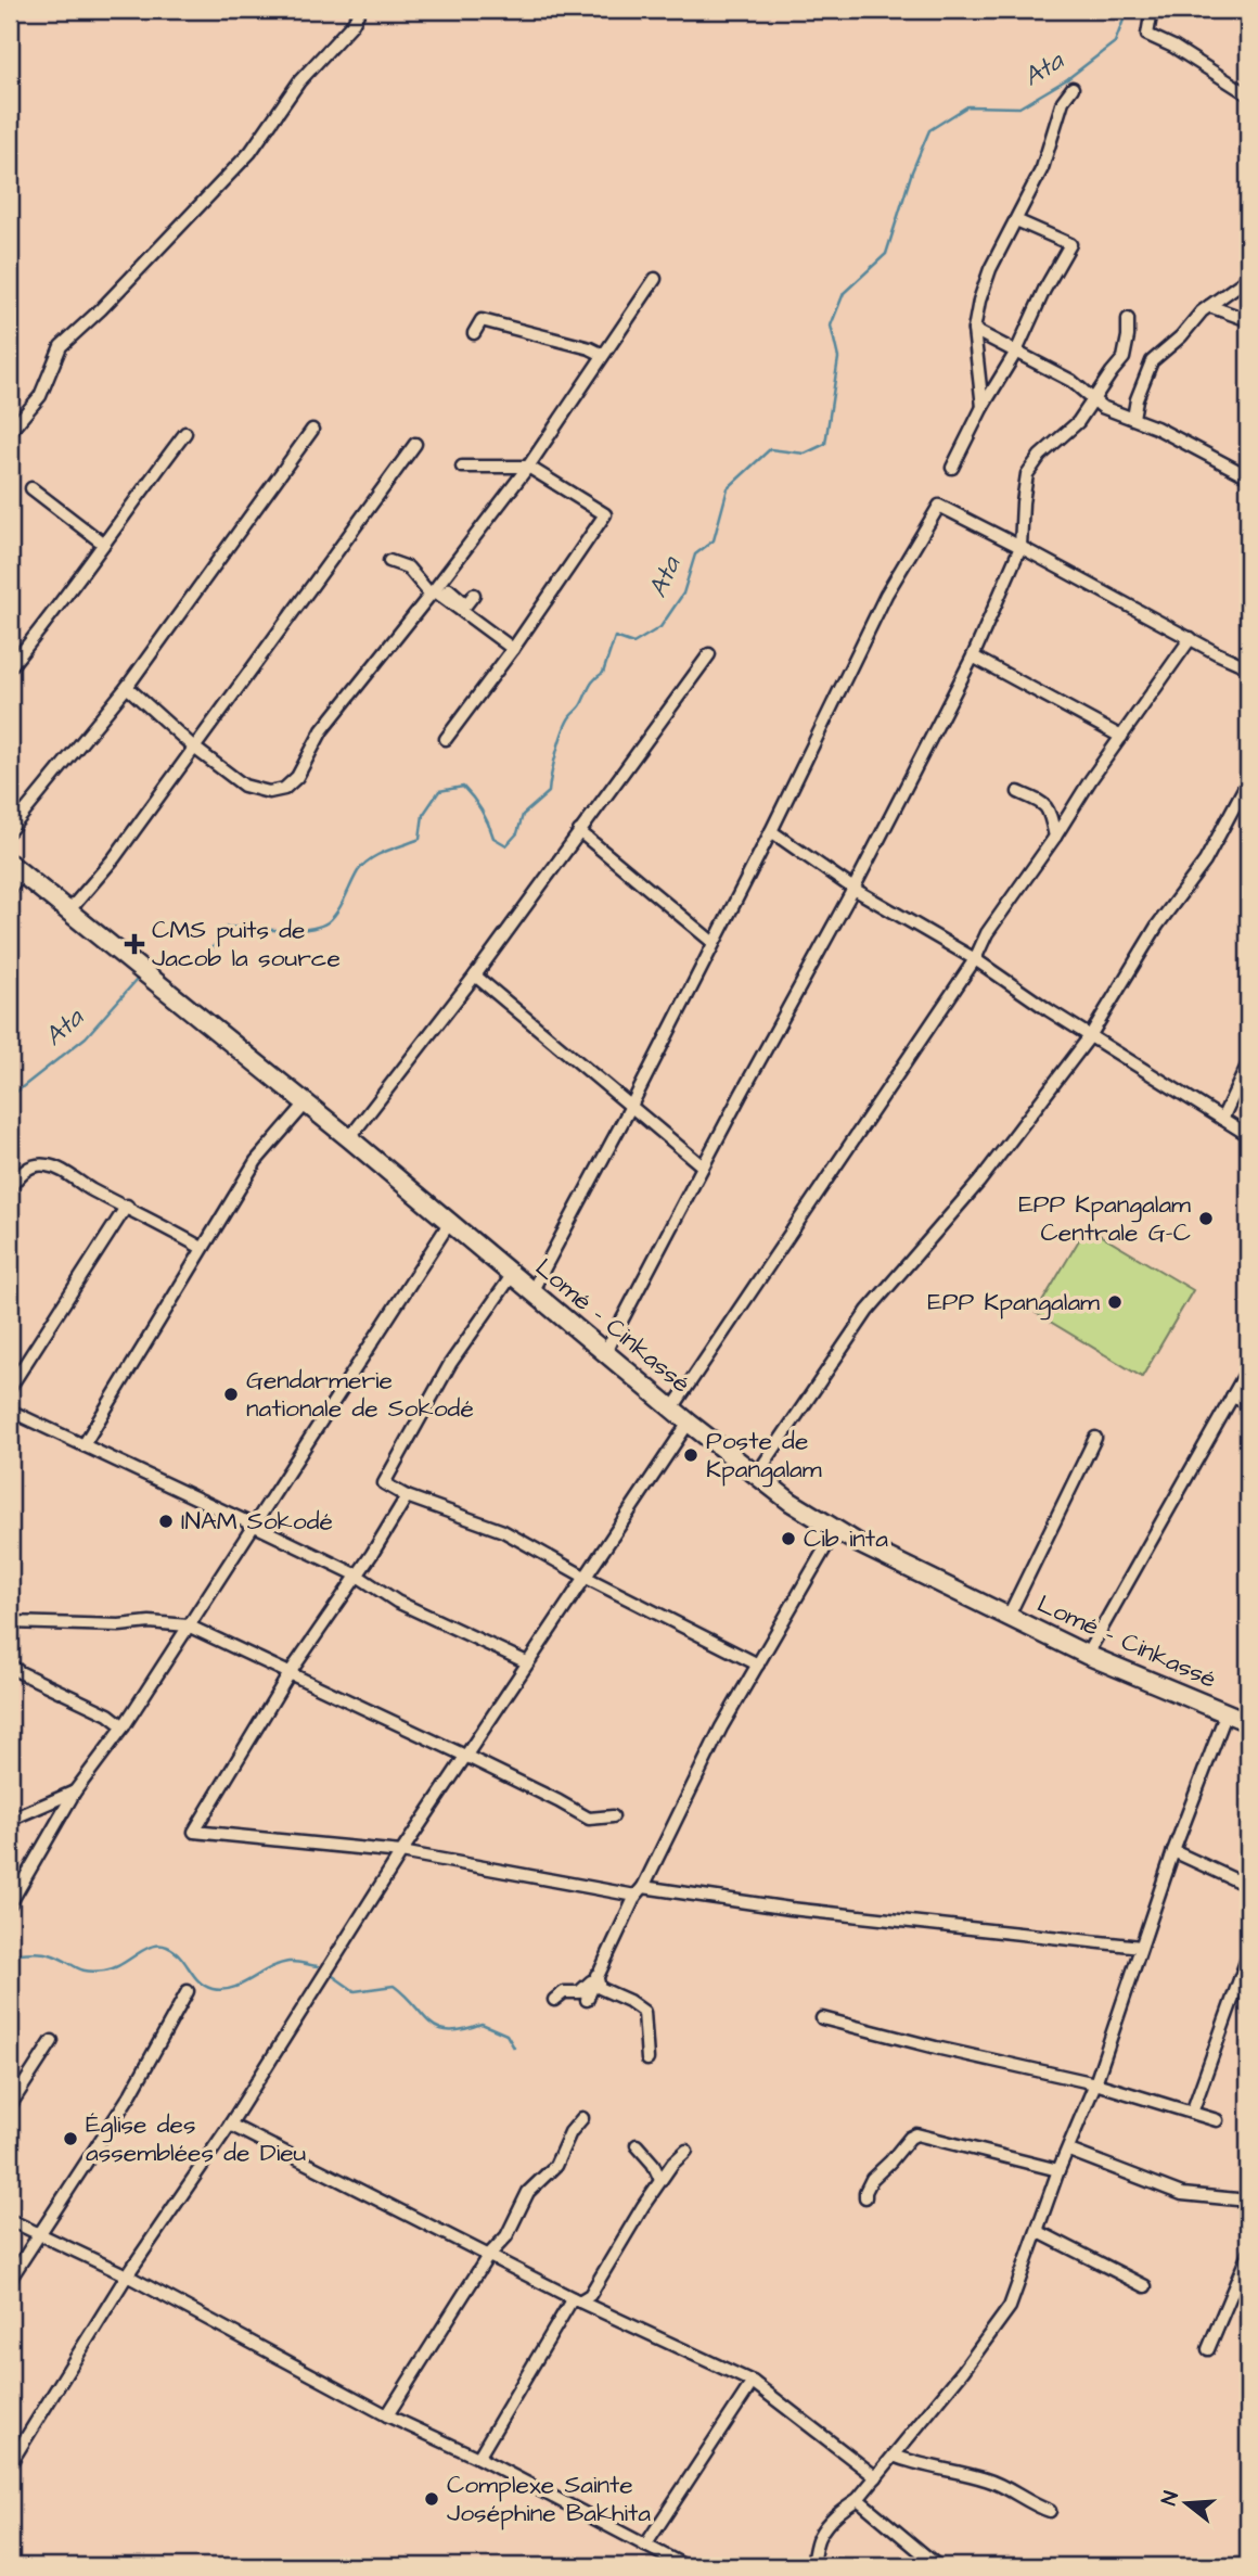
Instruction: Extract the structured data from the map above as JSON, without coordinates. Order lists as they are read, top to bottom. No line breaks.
{"streets":{"highway":["Lomé - Cinkassé"]},"water":["Ata"],"places":{"health":["CMS puits de Jacob la source"],"other":["EPP Kpangalam Centrale G-C","EPP Kpangalam","Gendarmerie nationale de Sokodé","Poste de Kpangalam","INAM Sokodé","Cib inta","Église des assemblées de Dieu","Complexe Sainte Joséphine Bakhita"]},"north":"left"}
